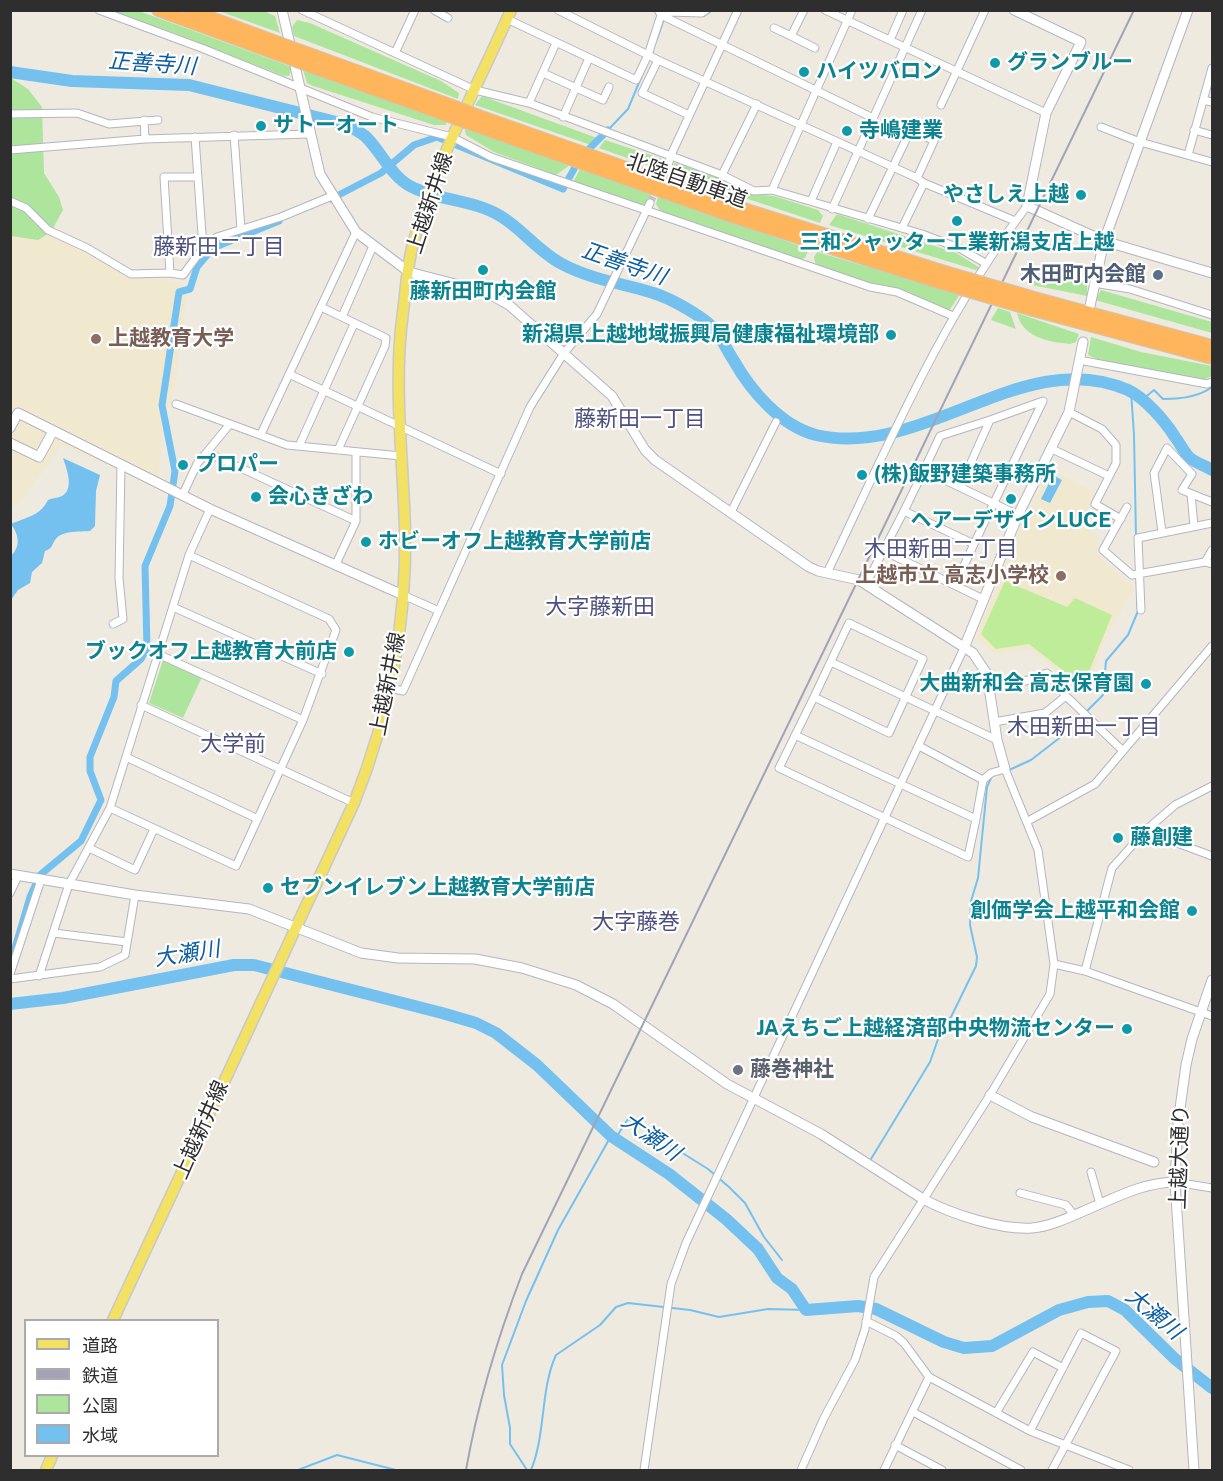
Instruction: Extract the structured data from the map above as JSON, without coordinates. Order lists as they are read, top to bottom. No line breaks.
{"streets":{"highway":["北陸自動車道"],"main road":["上越新井線"],"street":["上越大通り"]},"districts":["藤新田二丁目","藤新田一丁目","木田新田二丁目","大字藤新田","木田新田一丁目","大学前","大字藤巻"],"water":["正善寺川","大瀬川"],"places":["グランブルー","ハイツバロン","サトーオート","寺嶋建業","やさしえ上越","三和シャッター工業新潟支店上越","藤新田町内会館","木田町内会館","新潟県上越地域振興局健康福祉環境部","上越教育大学","プロパー","(株)飯野建築事務所","会心きざわ","ヘアーデザインLUCE","ホビーオフ上越教育大学前店","上越市立 高志小学校","ブックオフ上越教育大前店","大曲新和会 高志保育園","藤創建","セブンイレブン上越教育大学前店","創価学会上越平和会館","JAえちご上越経済部中央物流センター","藤巻神社"],"legend":["道路","鉄道","公園","水域"]}
